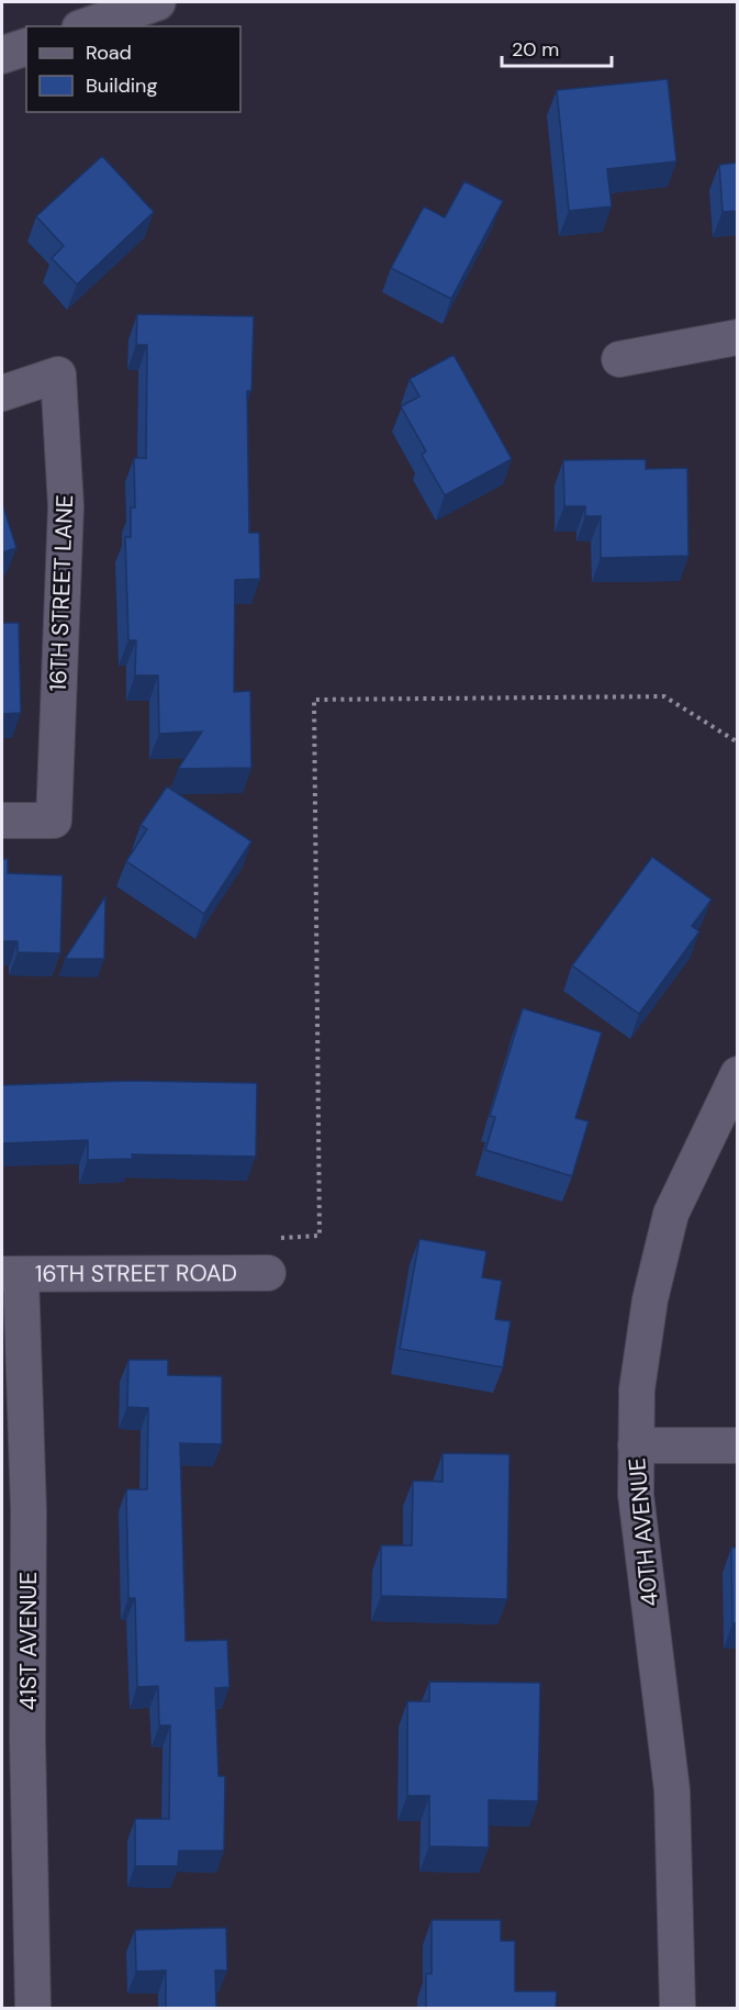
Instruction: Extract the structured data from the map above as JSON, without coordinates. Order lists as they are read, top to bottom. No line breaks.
{"streets":{"street":["16TH STREET LANE","16TH STREET ROAD","40TH AVENUE","41ST AVENUE"]},"crossings":[["16TH STREET ROAD","41ST AVENUE"]],"legend":["Road","Building"],"scale_bar":"20 m"}
